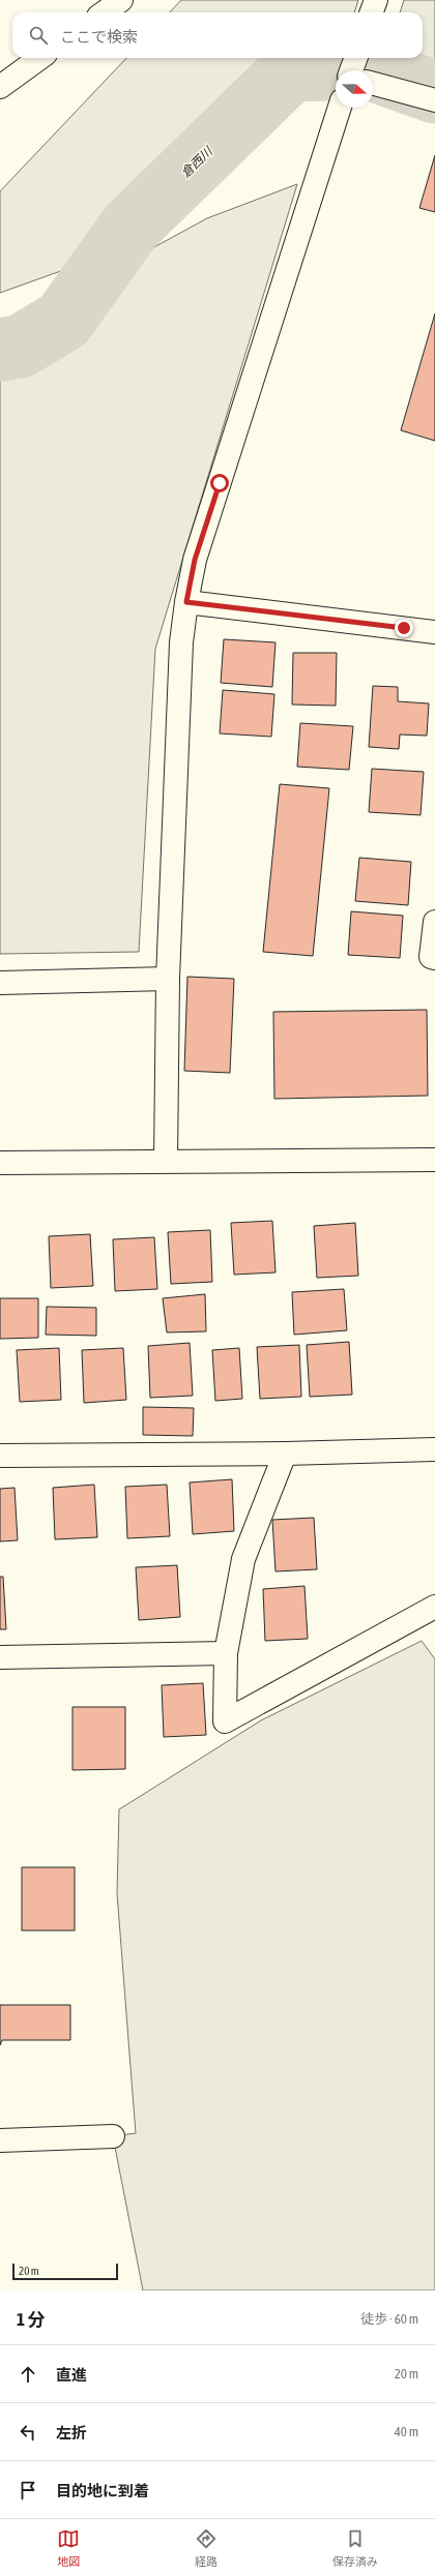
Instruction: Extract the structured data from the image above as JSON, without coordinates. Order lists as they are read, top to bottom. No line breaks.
{"water":["倉西川"],"scale_bar":"20 m","north":"right","page":{"search":"ここで検索","scale":"20 m","heading":["1 分","徒歩 · 60 m"],"list":[["直進","20 m"],["左折","40 m"],"目的地に到着"],"nav":["地図","経路","保存済み"]}}
